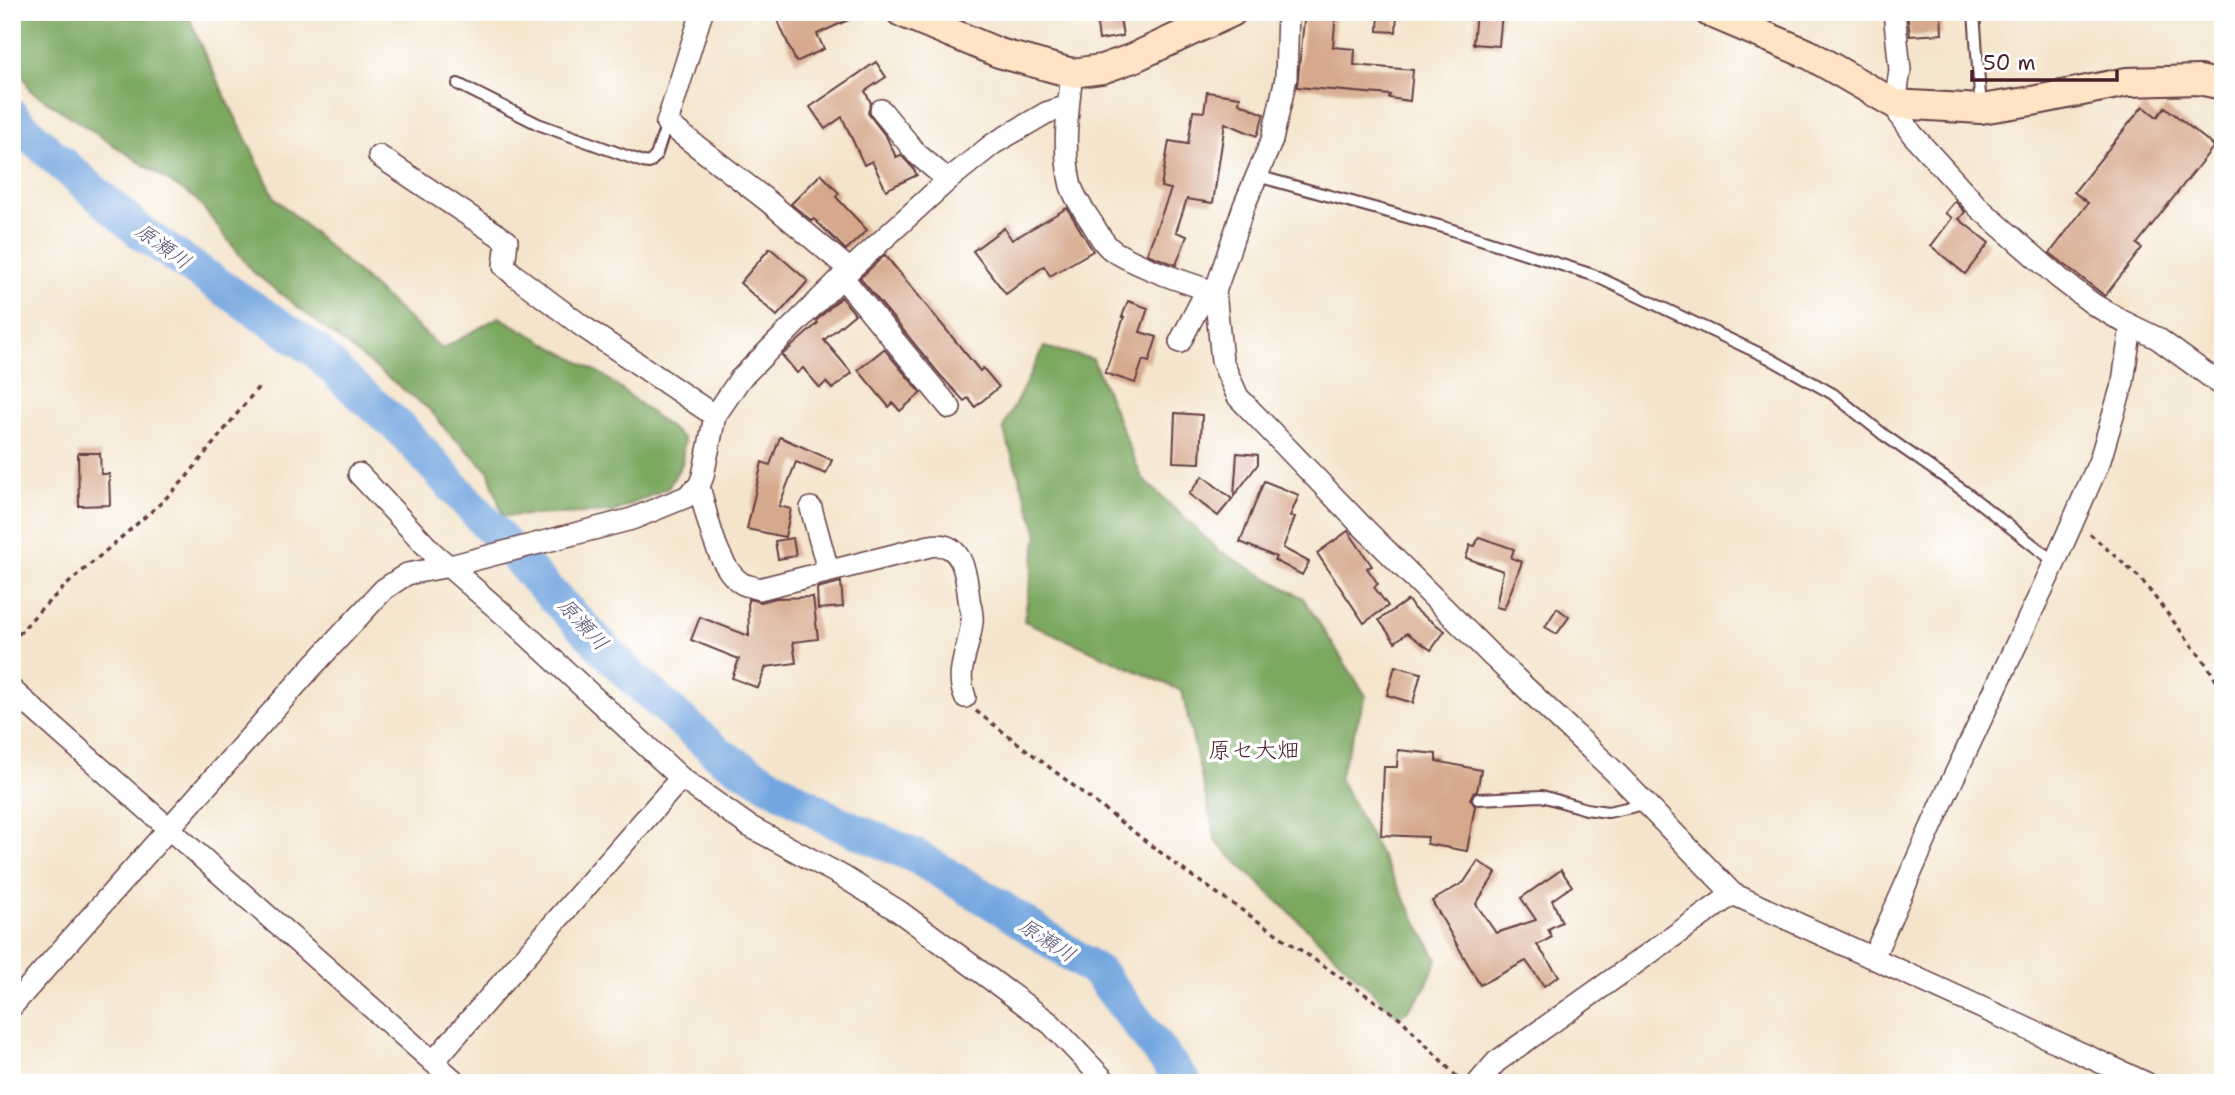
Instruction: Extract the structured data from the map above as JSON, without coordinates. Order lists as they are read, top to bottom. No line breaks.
{"districts":["原セ大畑"],"water":["原瀬川"],"scale_bar":"50 m"}
